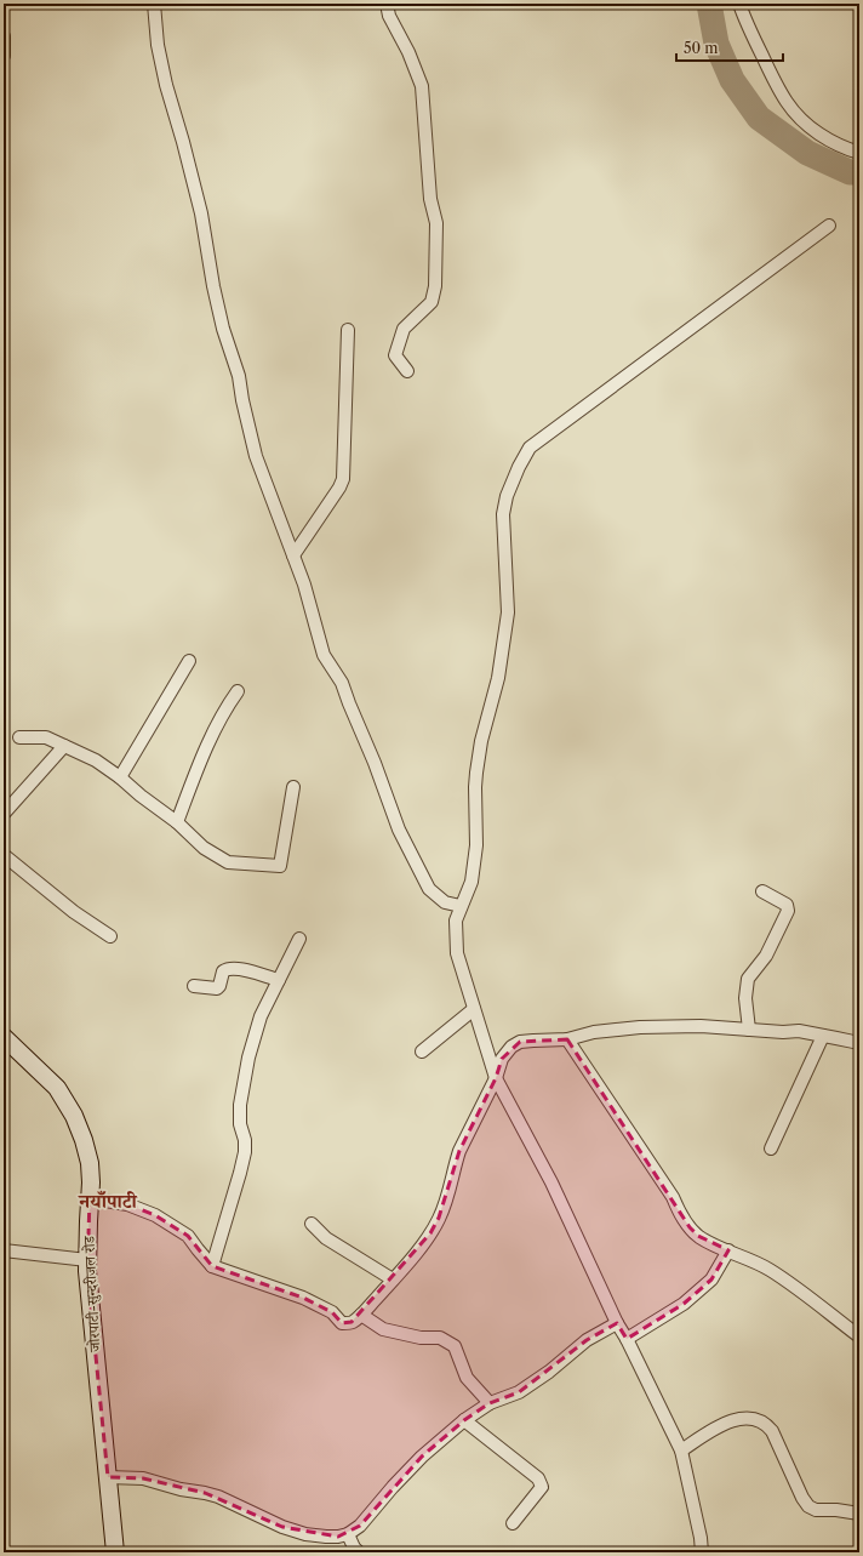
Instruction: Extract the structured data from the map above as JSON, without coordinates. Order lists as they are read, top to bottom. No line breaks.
{"streets":{"main road":["जोरपाटी-सुन्दरीजल रोड"]},"districts":["नयाँपाटी"],"scale_bar":"50 m"}
